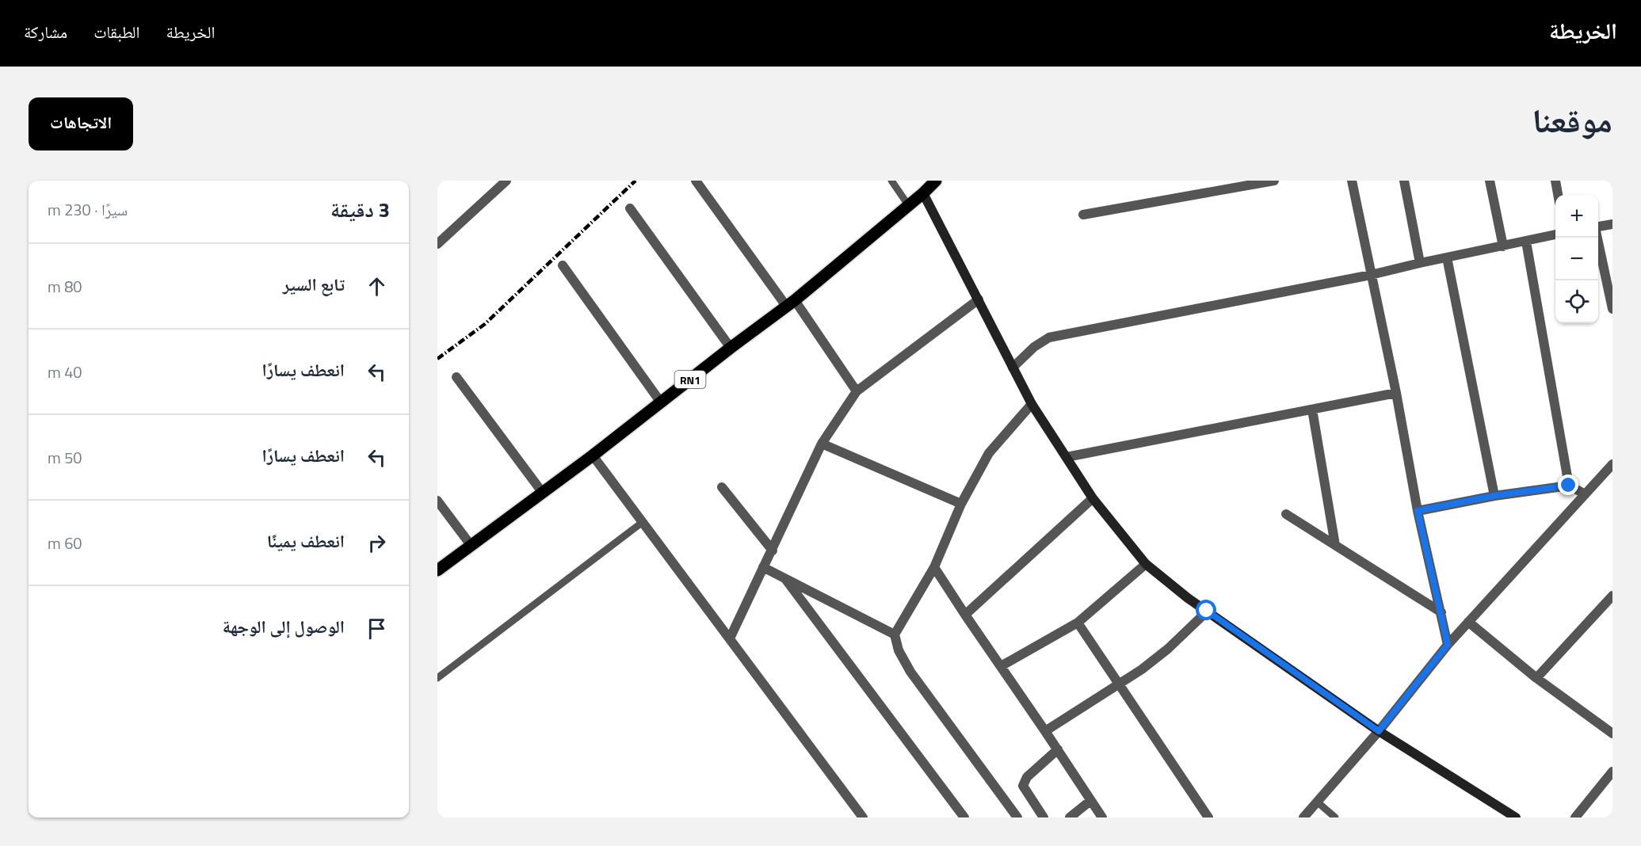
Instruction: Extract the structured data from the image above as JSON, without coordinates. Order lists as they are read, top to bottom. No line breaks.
{"streets":{"main road":["RN1"]},"page":{"header":"الخريطة","nav":["الخريطة","الطبقات","مشاركة"],"title":"موقعنا","buttons":"الاتجاهات","heading":["3 دقيقة","سيرًا · 230 m"],"map_buttons":["+","−"],"list":[["تابع السير","80 m"],["انعطف يسارًا","40 m"],["انعطف يسارًا","50 m"],["انعطف يمينًا","60 m"],"الوصول إلى الوجهة"]}}
